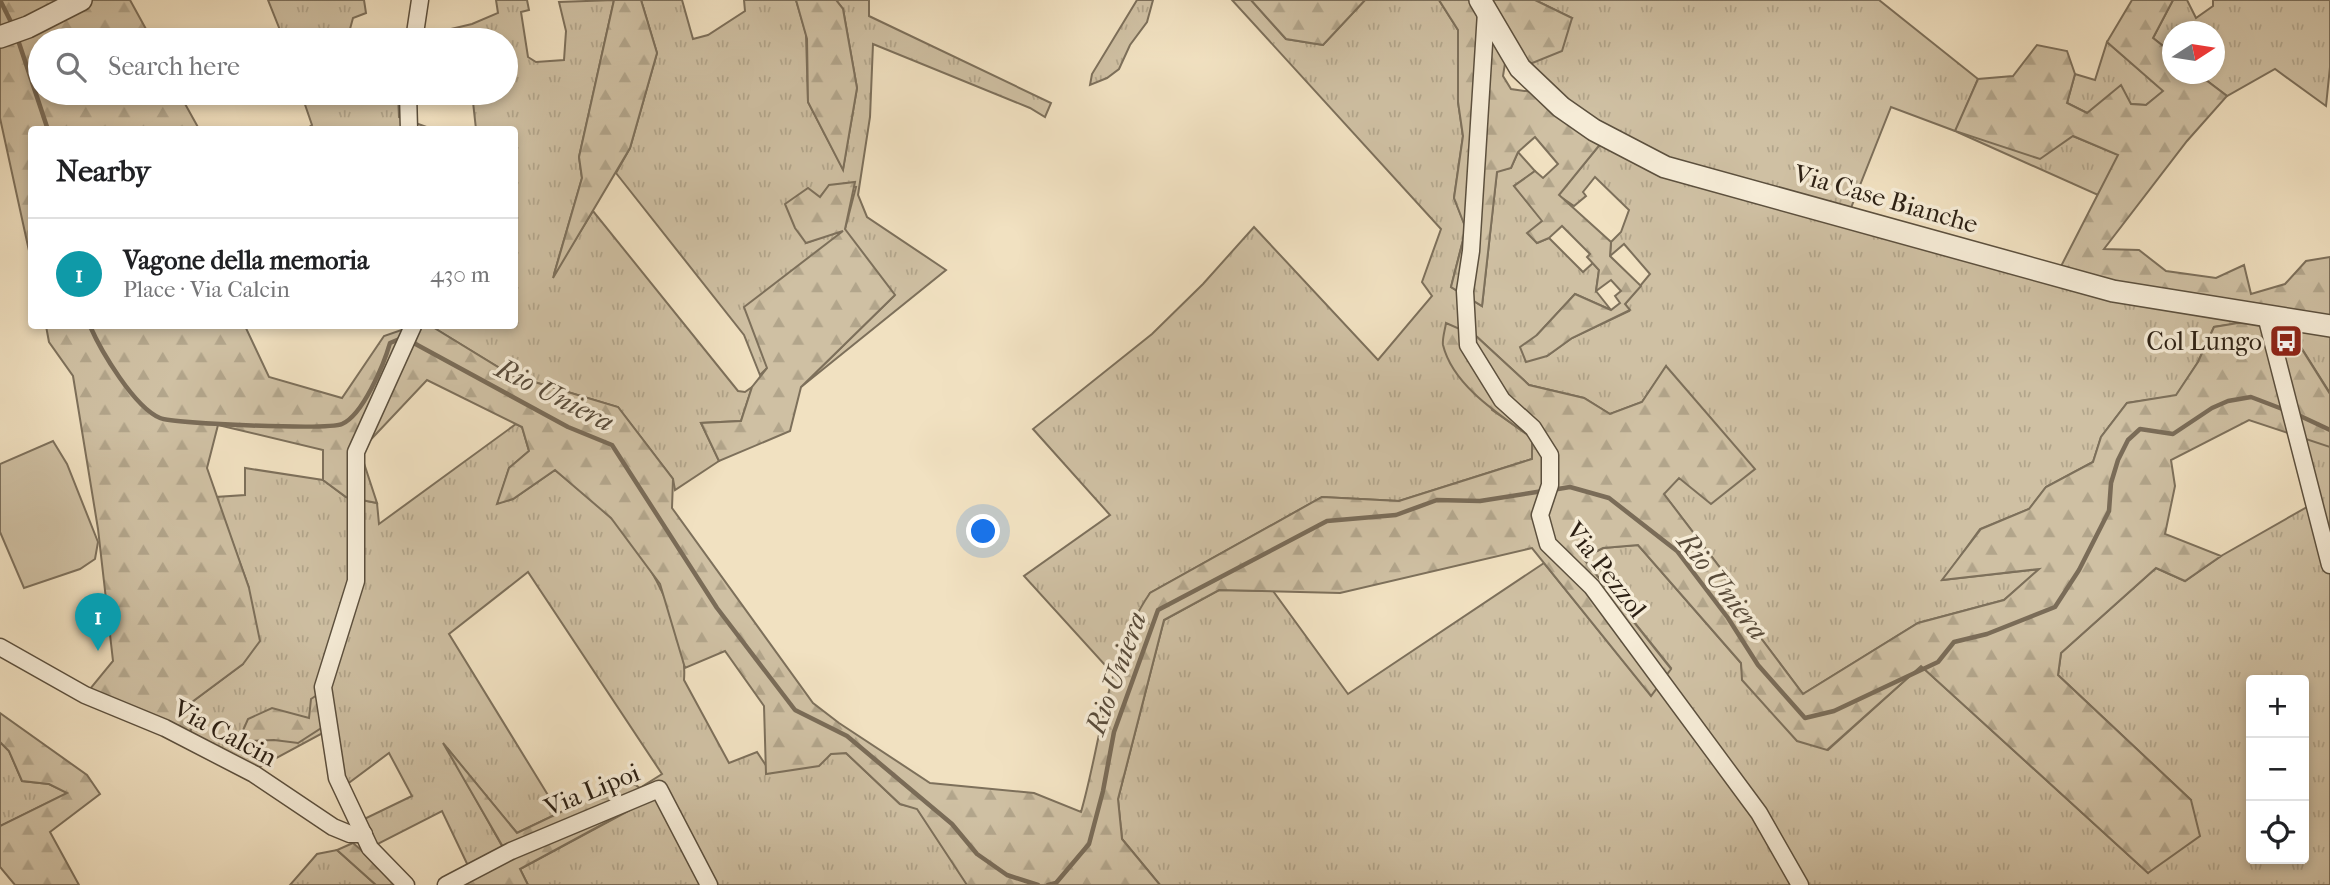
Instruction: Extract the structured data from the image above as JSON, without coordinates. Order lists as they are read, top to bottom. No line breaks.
{"streets":{"street":["Via Case Bianche","Via Pezzol","Via Calcin","Via Lipoi"]},"crossings":[["Via Case Bianche","Via Pezzol"]],"water":["Rio Uniera"],"places":{"bus stop":["Col Lungo"]},"north":"right","page":{"search":"Search here","heading":"Nearby","list":[{"mark":"1","name":"Vagone della memoria","note":"Place · Via Calcin","value":"430 m"}],"pins":"1","map_buttons":["+","−"]}}
